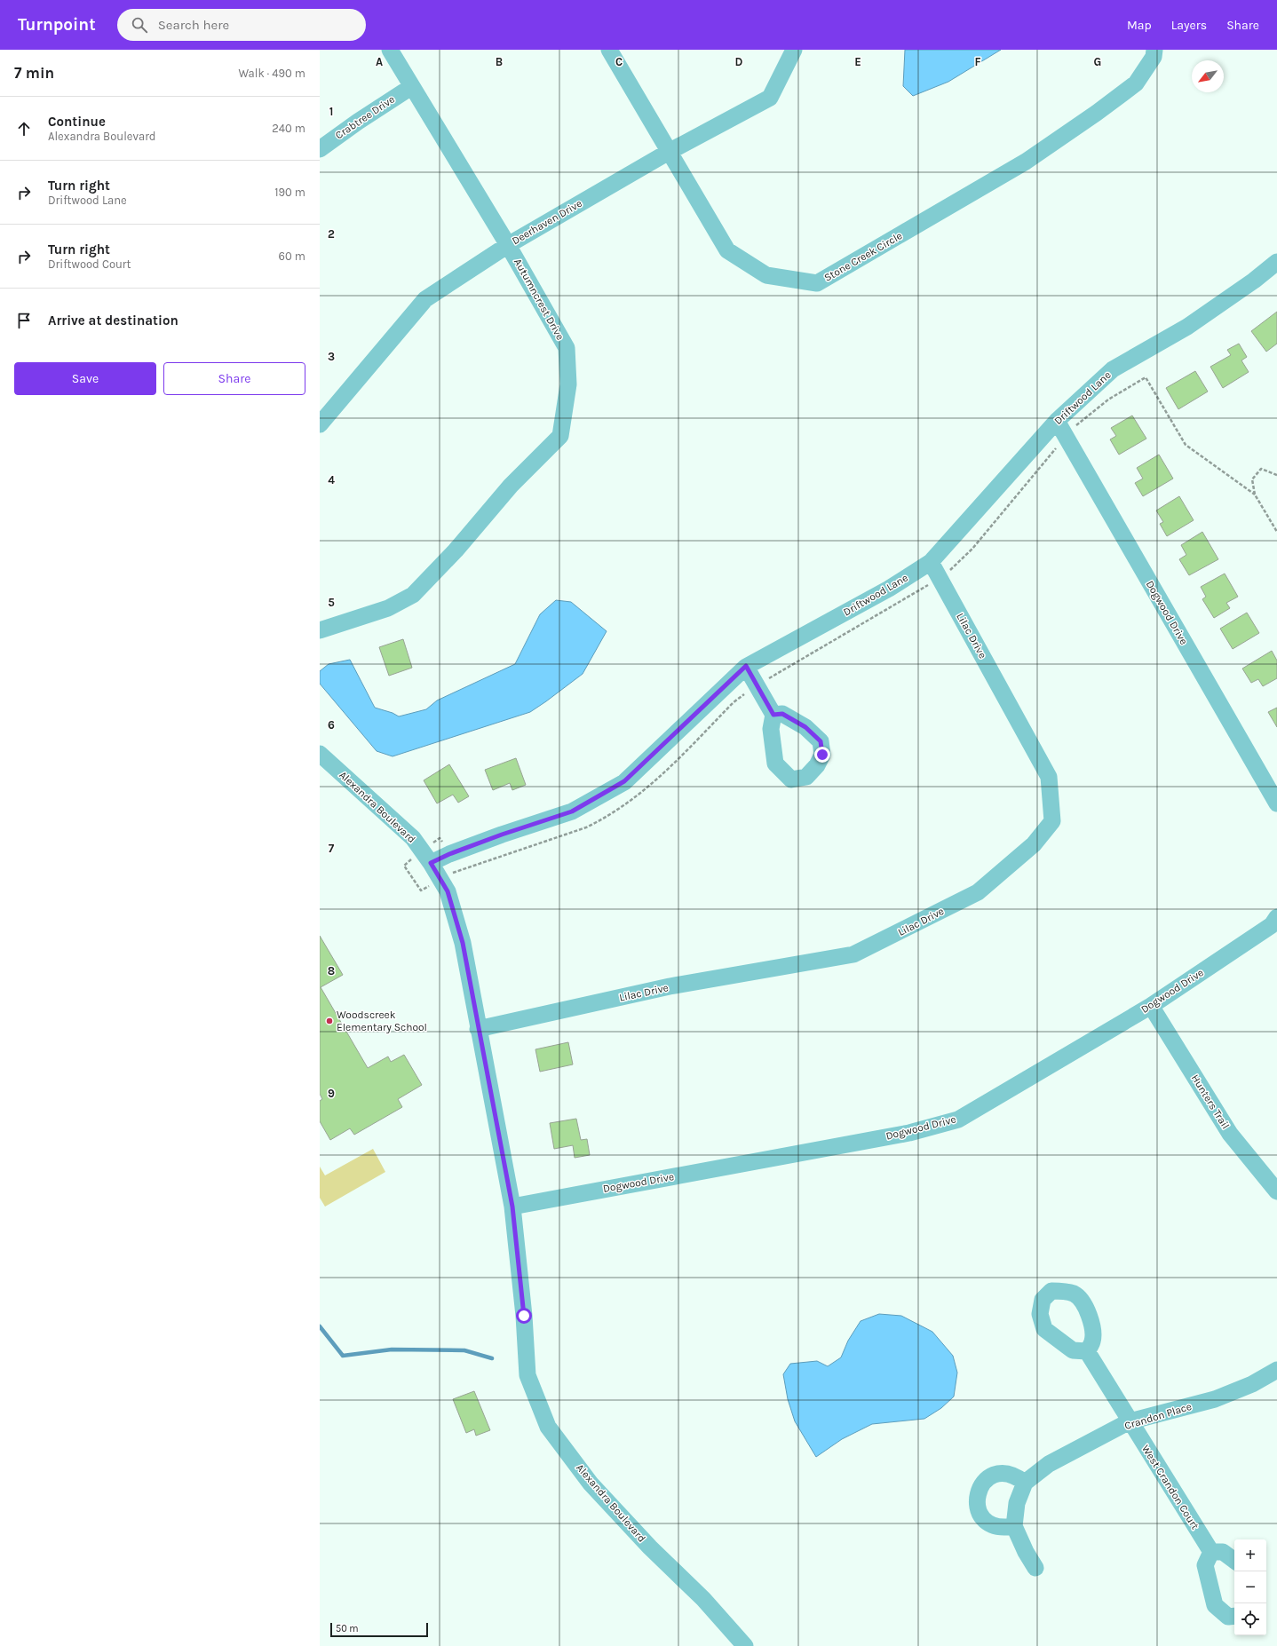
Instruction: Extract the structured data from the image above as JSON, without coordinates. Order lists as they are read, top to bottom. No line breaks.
{"streets":{"street":["Crabtree Drive","Deerhaven Drive","Stone Creek Circle","Autumncrest Drive","Driftwood Lane","Dogwood Drive","Lilac Drive","Alexandra Boulevard","Hunters Trail","Crandon Place","West Crandon Court"]},"crossings":[["Crabtree Drive","Autumncrest Drive"],["Deerhaven Drive","Stone Creek Circle"],["Deerhaven Drive","Autumncrest Drive"],["Driftwood Lane","Dogwood Drive"],["Driftwood Lane","Lilac Drive"],["Driftwood Lane","Alexandra Boulevard"],["Dogwood Drive","Alexandra Boulevard"],["Dogwood Drive","Hunters Trail"],["Lilac Drive","Alexandra Boulevard"],["Crandon Place","West Crandon Court"]],"places":["Woodscreek Elementary School"],"scale_bar":"50 m","north":"bottom left","page":{"header":"Turnpoint","search":"Search here","nav":["Map","Layers","Share"],"heading":["7 min","Walk · 490 m"],"list":[["Continue","Alexandra Boulevard","240 m"],["Turn right","Driftwood Lane","190 m"],["Turn right","Driftwood Court","60 m"],"Arrive at destination"],"buttons":["Save","Share"],"map_buttons":["+","−"],"scale":"50 m"},"grid":{"columns":["A","B","C","D","E","F","G"],"rows":["1","2","3","4","5","6","7","8","9"]}}
